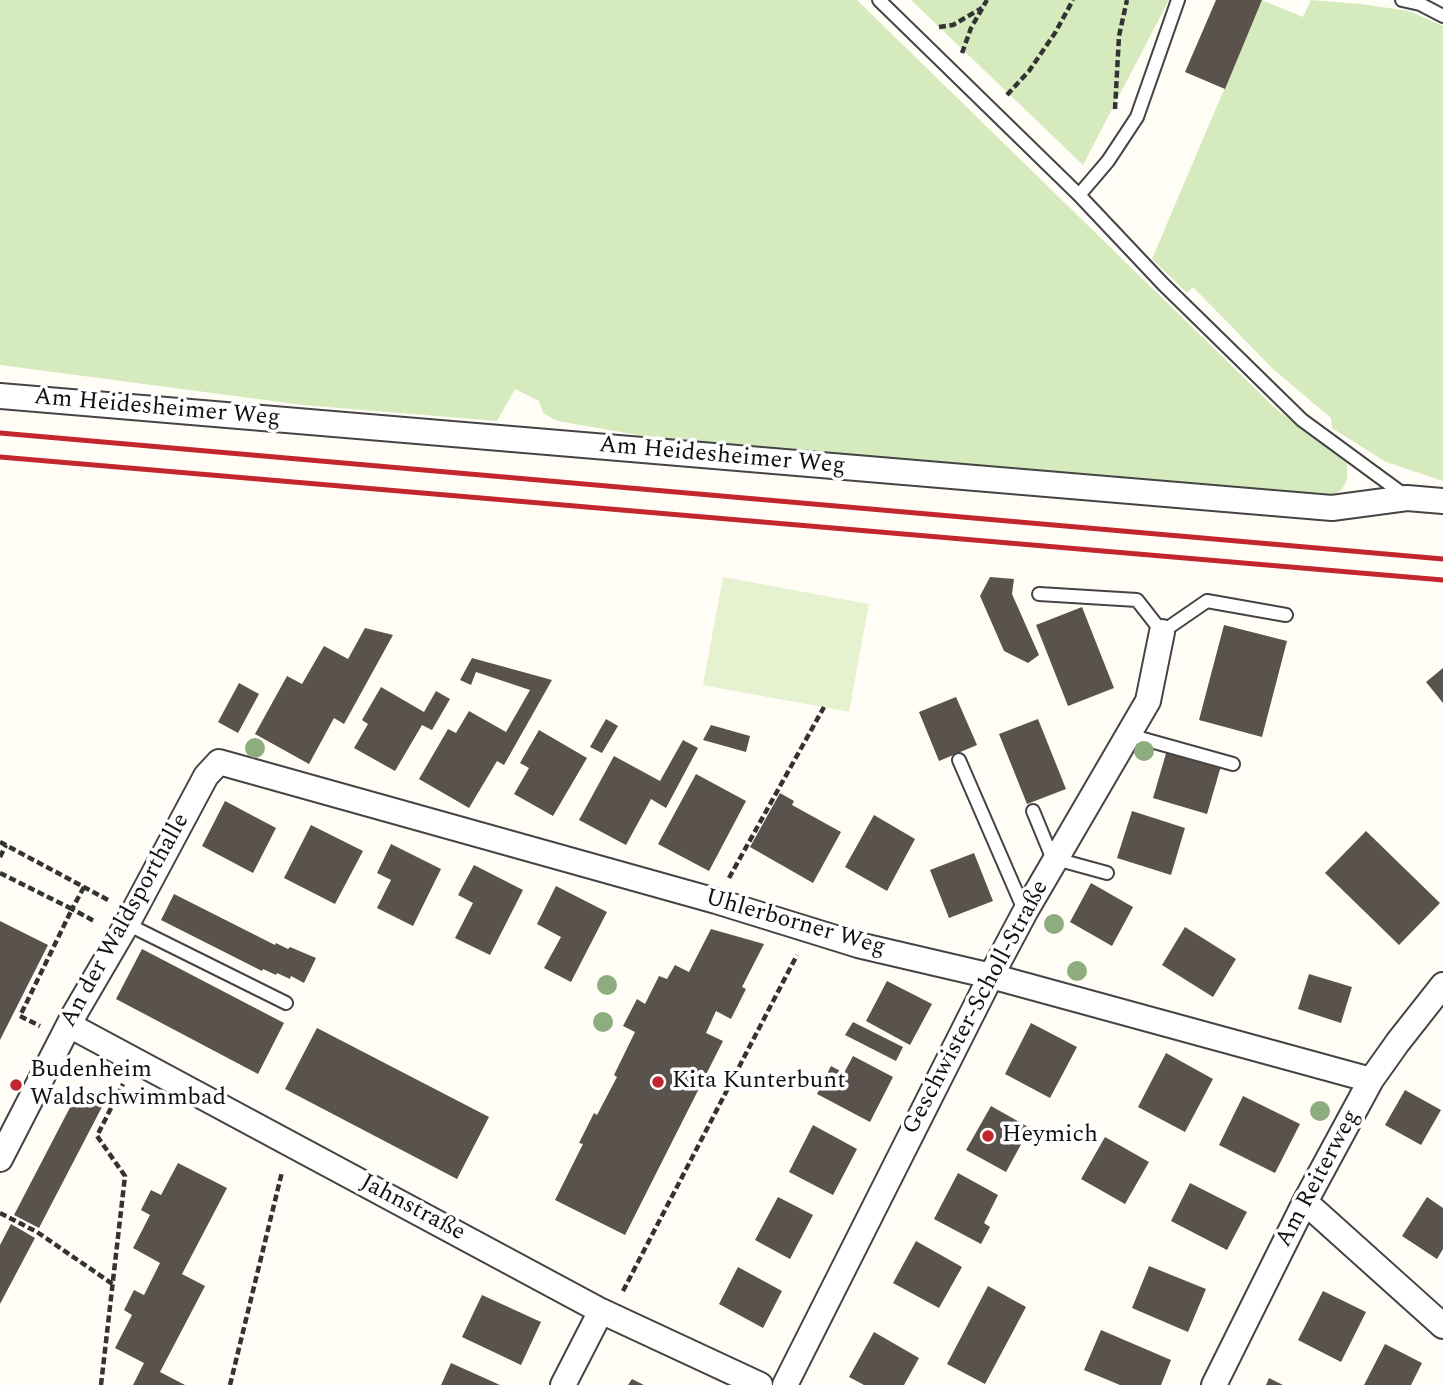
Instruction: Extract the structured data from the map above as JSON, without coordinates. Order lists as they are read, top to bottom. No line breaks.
{"streets":{"street":["Am Heidesheimer Weg","An der Waldsporthalle","Uhlerborner Weg","Geschwister-Scholl-Straße","Am Reiterweg","Jahnstraße"]},"crossings":[["An der Waldsporthalle","Uhlerborner Weg"],["An der Waldsporthalle","Jahnstraße"],["Uhlerborner Weg","Geschwister-Scholl-Straße"],["Uhlerborner Weg","Am Reiterweg"]],"places":["Kita Kunterbunt","Budenheim Waldschwimmbad","Heymich"]}
